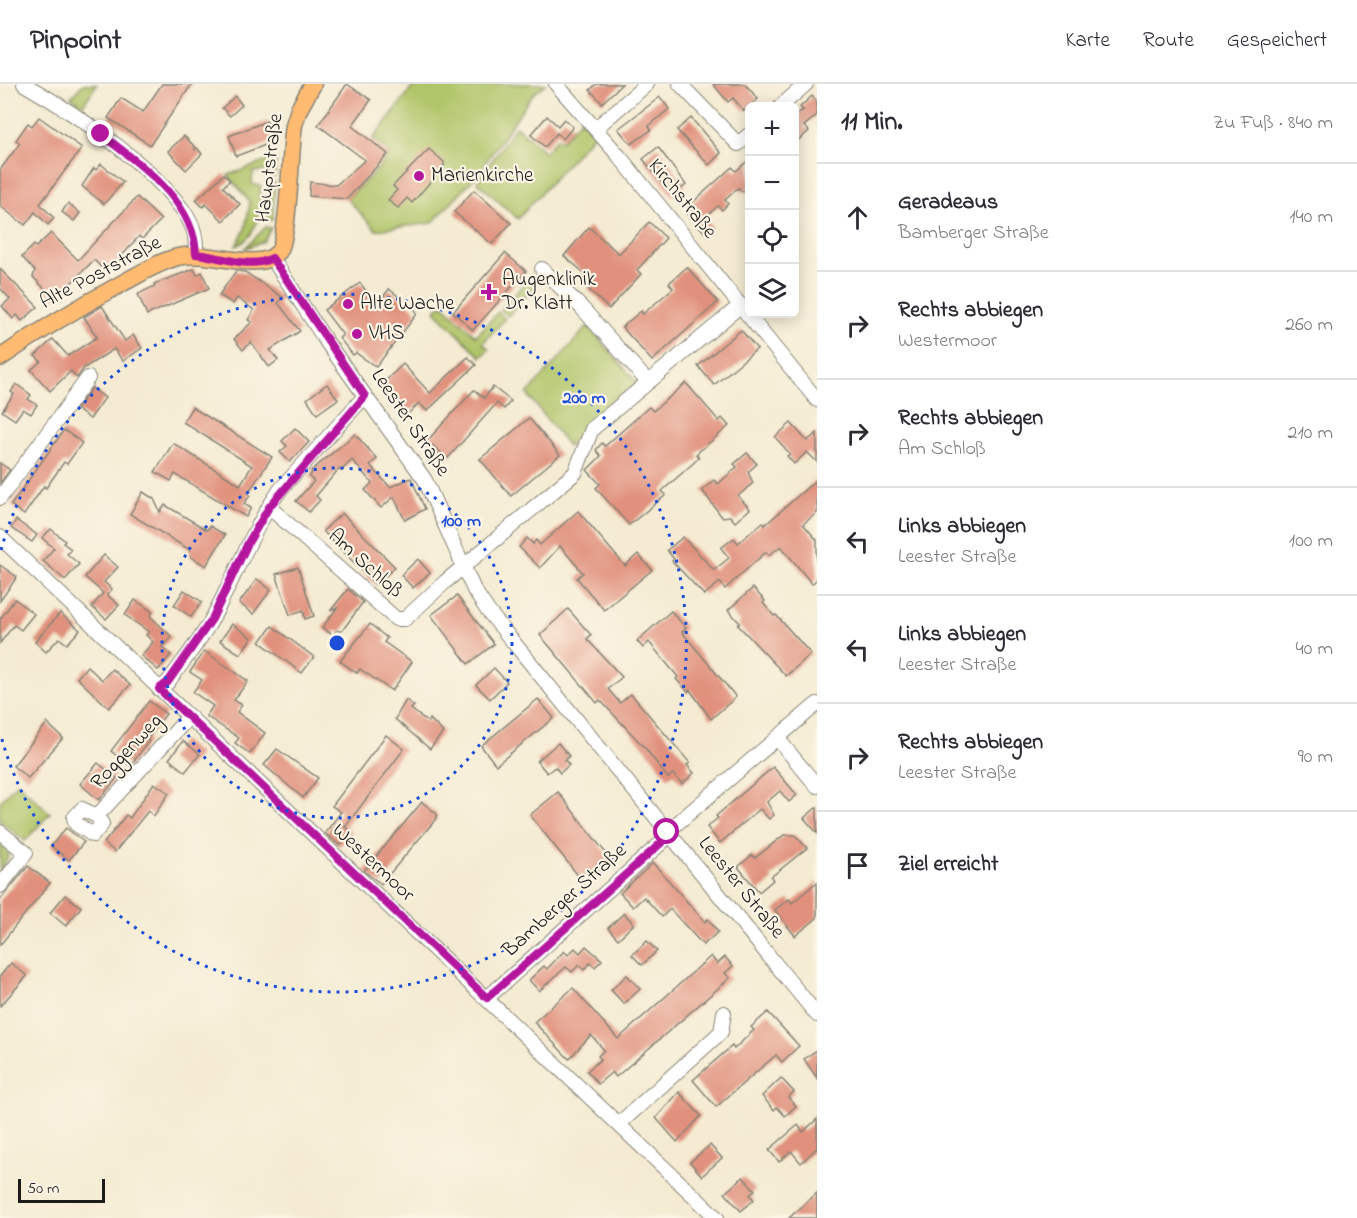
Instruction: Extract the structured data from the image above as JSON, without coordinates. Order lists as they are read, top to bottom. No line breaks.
{"streets":{"main road":["Hauptstraße","Alte Poststraße"],"street":["Kirchstraße","Leester Straße","Am Schloß","Roggenweg","Westermoor","Bamberger Straße"]},"crossings":[["Hauptstraße","Leester Straße"],["Kirchstraße","Am Schloß"],["Leester Straße","Am Schloß"],["Leester Straße","Bamberger Straße"],["Roggenweg","Westermoor"],["Westermoor","Bamberger Straße"]],"places":{"other":["Marienkirche","Alte Wache","VHS"],"health":["Augenklinik Dr. Klatt"]},"scale_bar":"50 m","page":{"header":"Pinpoint","nav":["Karte","Route","Gespeichert"],"heading":["11 Min.","Zu Fuß · 840 m"],"map_buttons":["+","−"],"list":[["Geradeaus","Bamberger Straße","140 m"],["Rechts abbiegen","Westermoor","260 m"],["Rechts abbiegen","Am Schloß","210 m"],["Links abbiegen","Leester Straße","100 m"],["Links abbiegen","Leester Straße","40 m"],["Rechts abbiegen","Leester Straße","90 m"],"Ziel erreicht"],"scale":"50 m"},"rings":["200 m","100 m"]}
